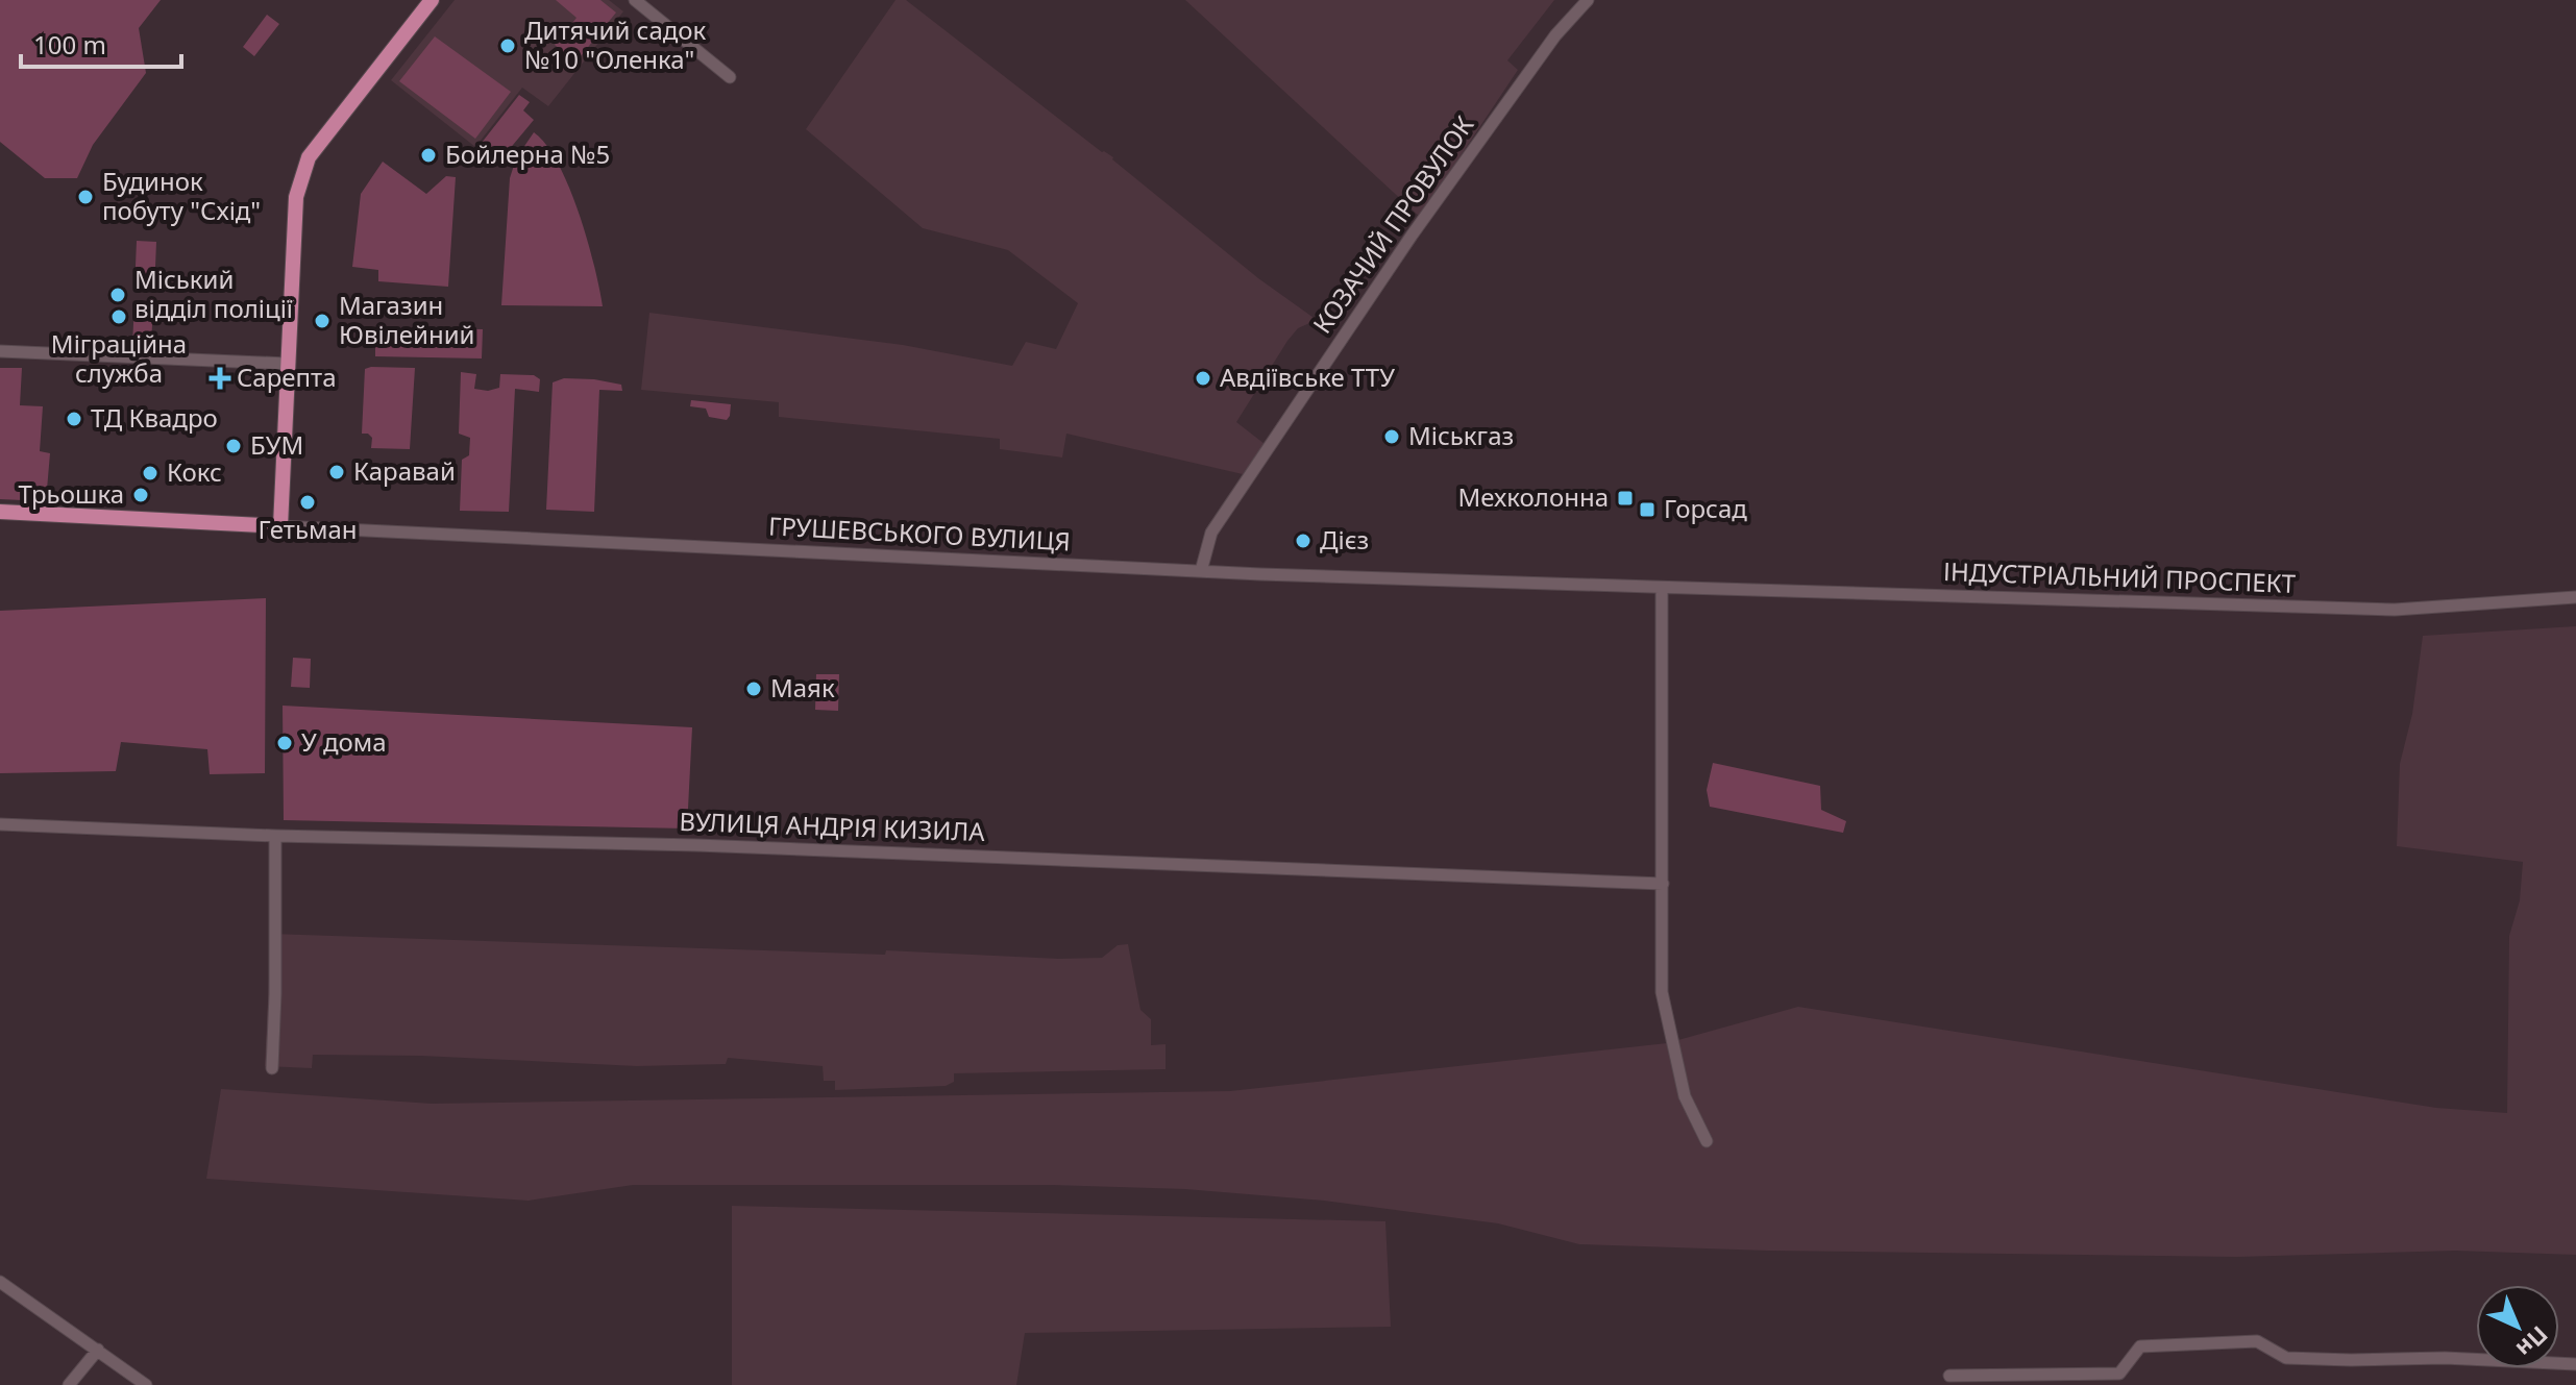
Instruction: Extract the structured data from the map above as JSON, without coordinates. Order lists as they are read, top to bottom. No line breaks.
{"streets":{"main road":["ГРУШЕВСЬКОГО ВУЛИЦЯ"],"street":["КОЗАЧИЙ ПРОВУЛОК","ІНДУСТРІАЛЬНИЙ ПРОСПЕКТ","ВУЛИЦЯ АНДРІЯ КИЗИЛА"]},"crossings":[["КОЗАЧИЙ ПРОВУЛОК","ГРУШЕВСЬКОГО ВУЛИЦЯ"],["ГРУШЕВСЬКОГО ВУЛИЦЯ","ІНДУСТРІАЛЬНИЙ ПРОСПЕКТ"]],"places":{"other":["Дитячий садок №10 \"Оленка\"","Бойлерна №5","Будинок побуту \"Схід\"","Міський відділ поліції","Міграційна служба","Магазин Ювілейний","Авдіївське ТТУ","ТД Квадро","Міськгаз","БУМ","Каравай","Кокс","Трьошка","Гетьман","Дієз","Маяк","У дома"],"health":["Сарепта"],"transit":["Мехколонна","Горсад"]},"scale_bar":"100 m","north":"bottom right"}
